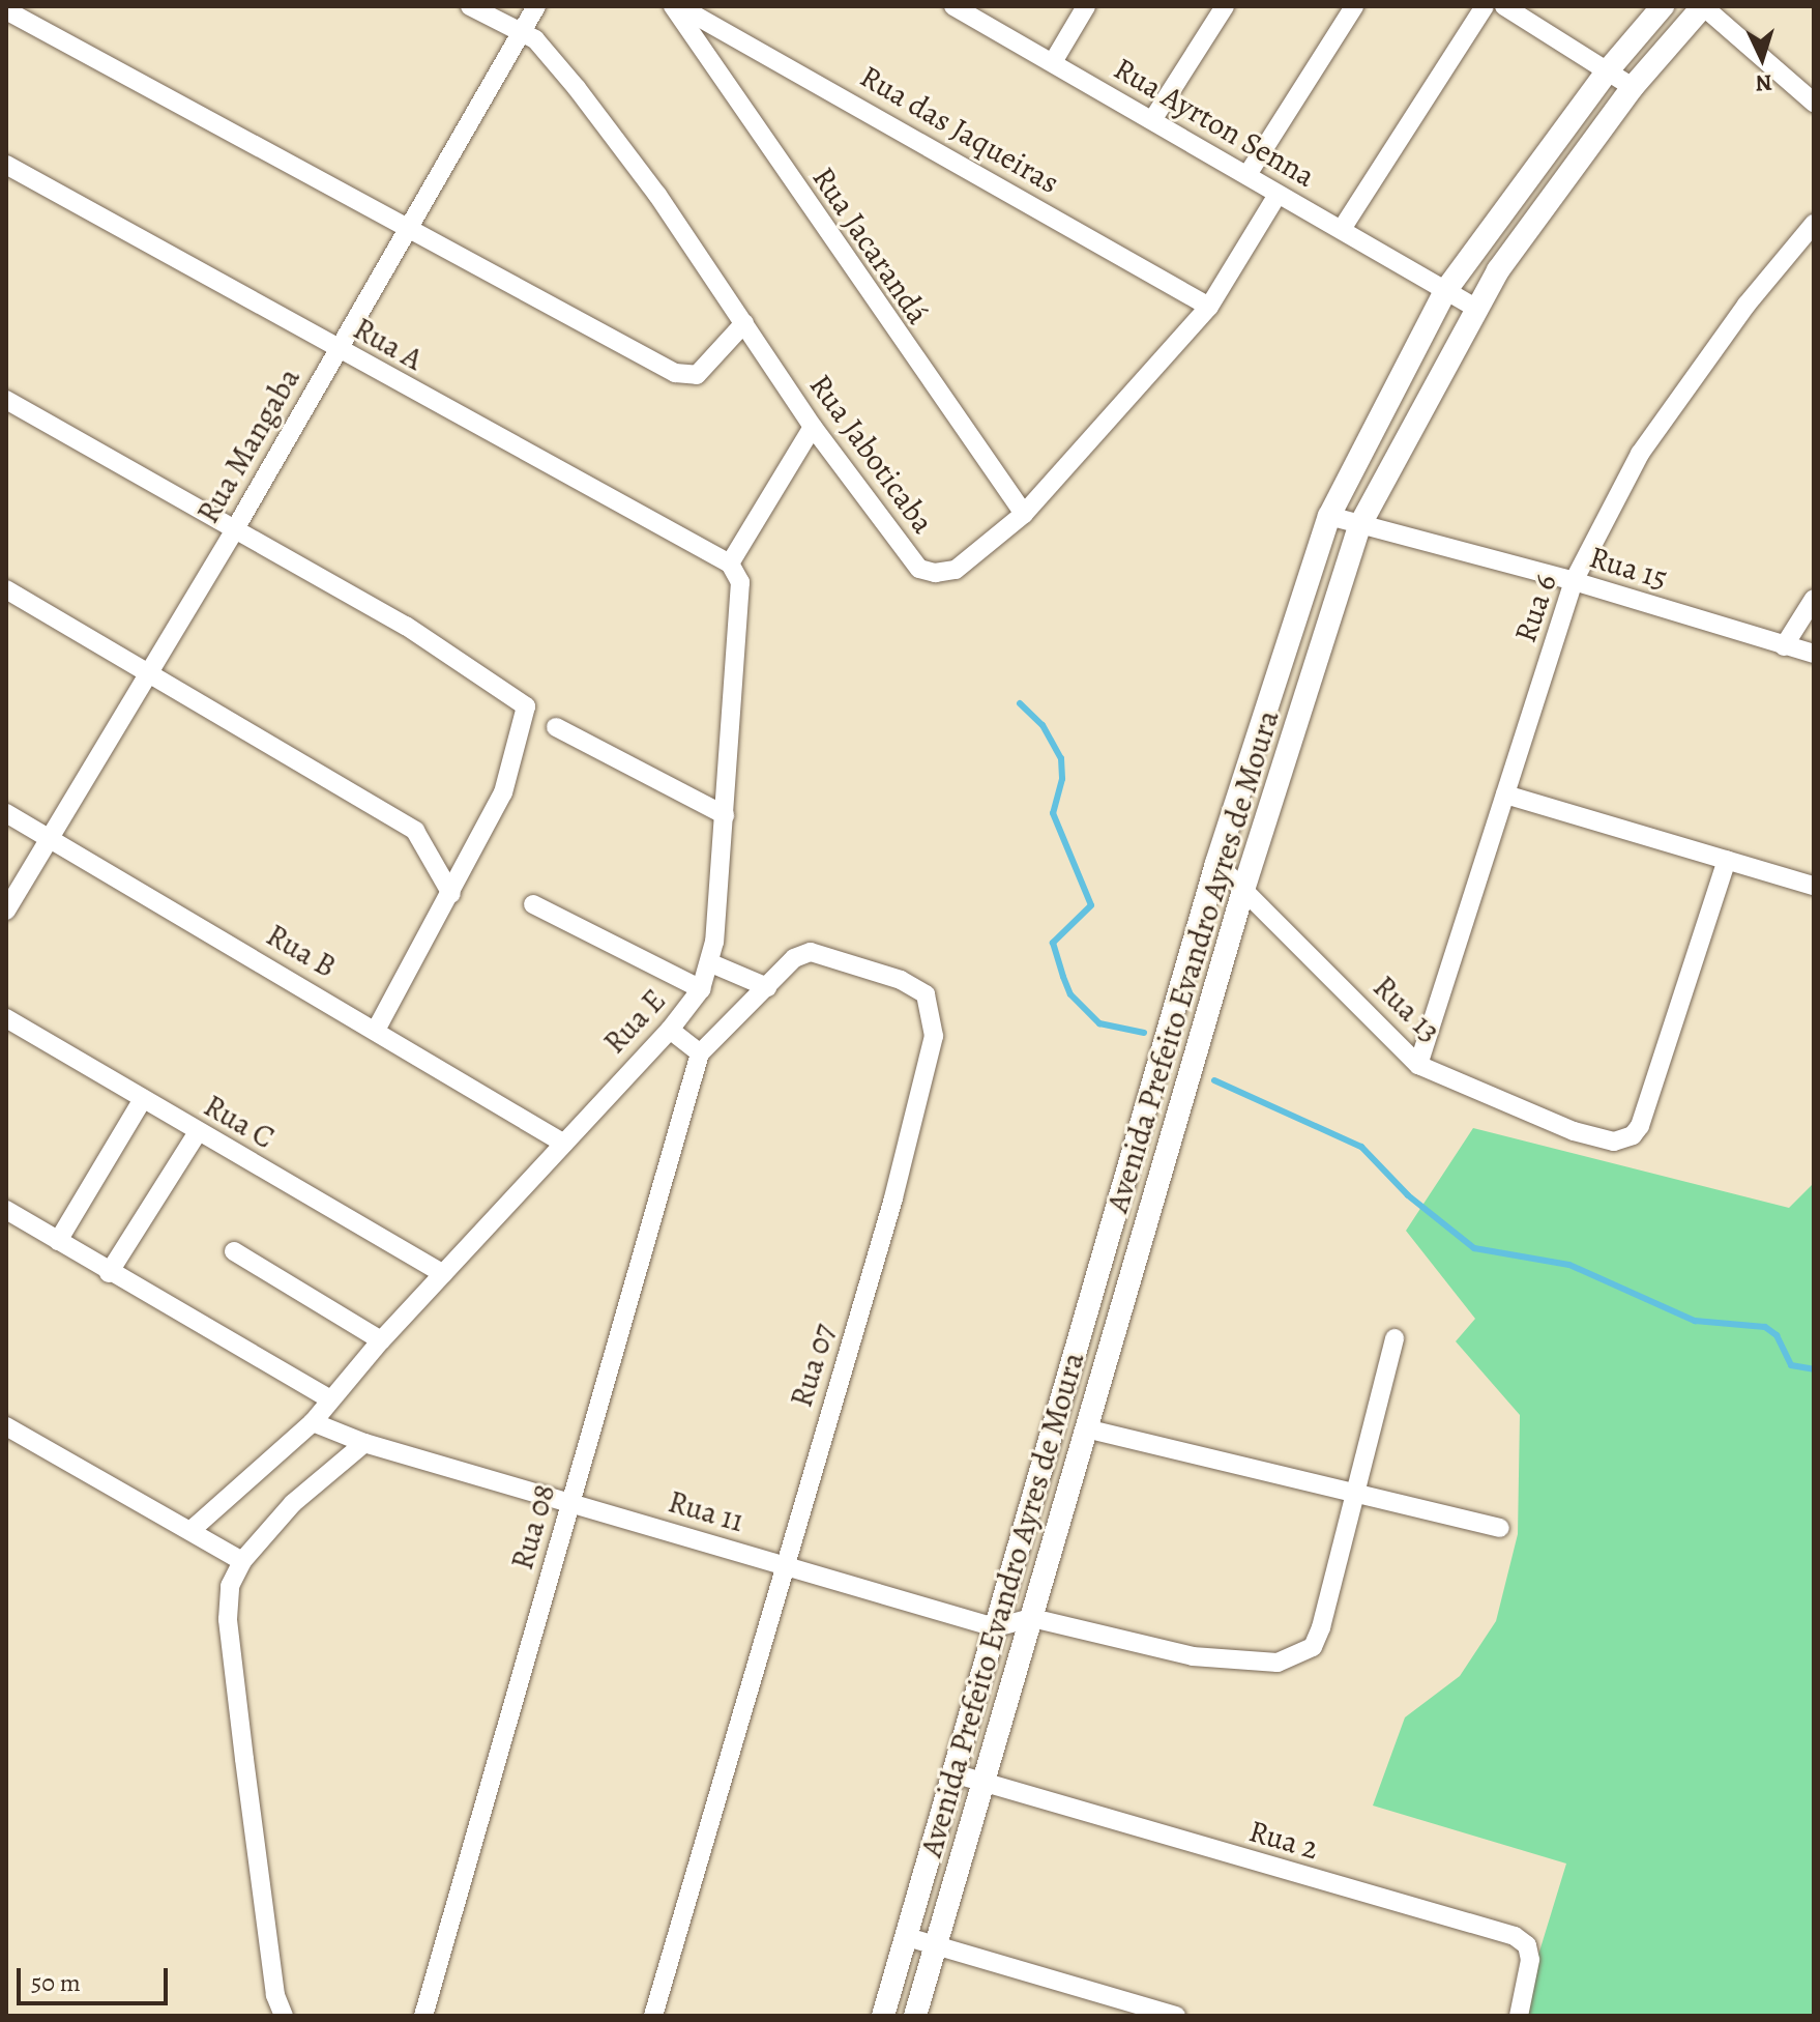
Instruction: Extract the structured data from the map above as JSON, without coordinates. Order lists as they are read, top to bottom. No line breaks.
{"streets":{"street":["Rua Ayrton Senna","Rua das Jaqueiras","Rua Jacarandá","Rua A","Rua Mangaba","Rua Jaboticaba","Rua 15","Rua 6","Rua B","Avenida Prefeito Evandro Ayres de Moura","Rua 13","Rua E","Rua C","Rua 07","Rua 11","Rua 08","Rua 2"]},"crossings":[["Rua Ayrton Senna","Rua Jaboticaba"],["Rua Ayrton Senna","Avenida Prefeito Evandro Ayres de Moura"],["Rua das Jaqueiras","Rua Jaboticaba"],["Rua Jacarandá","Rua Jaboticaba"],["Rua A","Rua Mangaba"],["Rua A","Rua E"],["Rua Mangaba","Rua Jaboticaba"],["Rua Mangaba","Rua B"],["Rua 15","Rua 6"],["Rua 15","Avenida Prefeito Evandro Ayres de Moura"],["Rua 6","Rua 13"],["Rua B","Rua E"],["Avenida Prefeito Evandro Ayres de Moura","Rua 13"],["Avenida Prefeito Evandro Ayres de Moura","Rua 11"],["Avenida Prefeito Evandro Ayres de Moura","Rua 2"],["Rua E","Rua C"],["Rua 07","Rua 11"],["Rua 07","Rua 08"],["Rua 11","Rua 08"]],"scale_bar":"50 m","north":"bottom"}
